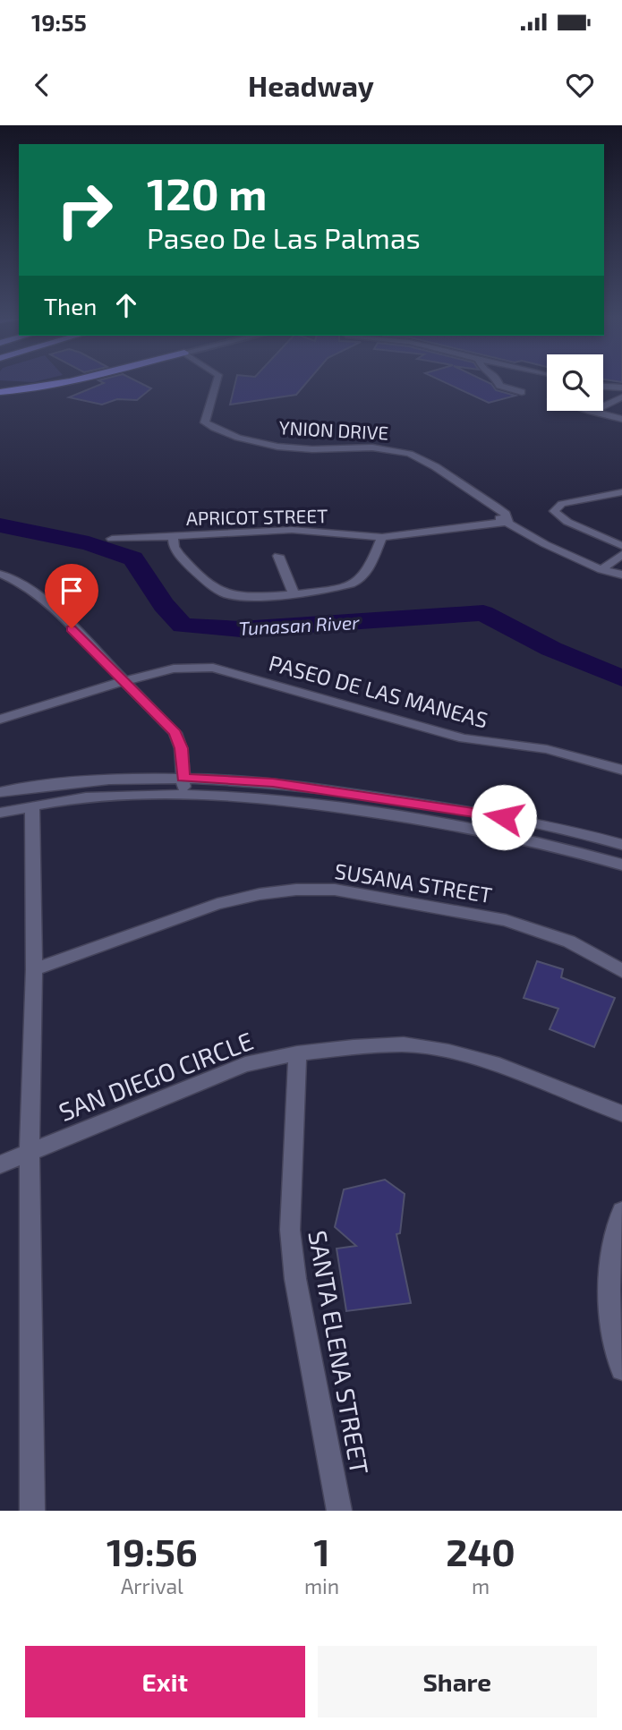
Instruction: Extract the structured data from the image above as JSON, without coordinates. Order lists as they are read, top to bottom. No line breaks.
{"streets":{"street":["YNION DRIVE","APRICOT STREET","PASEO DE LAS MANEAS","SUSANA STREET","SAN DIEGO CIRCLE","SANTA ELENA STREET"]},"crossings":[["YNION DRIVE","APRICOT STREET"],["SAN DIEGO CIRCLE","SANTA ELENA STREET"]],"water":["Tunasan River"],"page":{"status":"19:55","header":"Headway","turn":["120 m","Paseo De Las Palmas"],"then":"Then","eta":["19:56","Arrival","1","min","240","m"],"buttons":["Exit","Share"]}}
